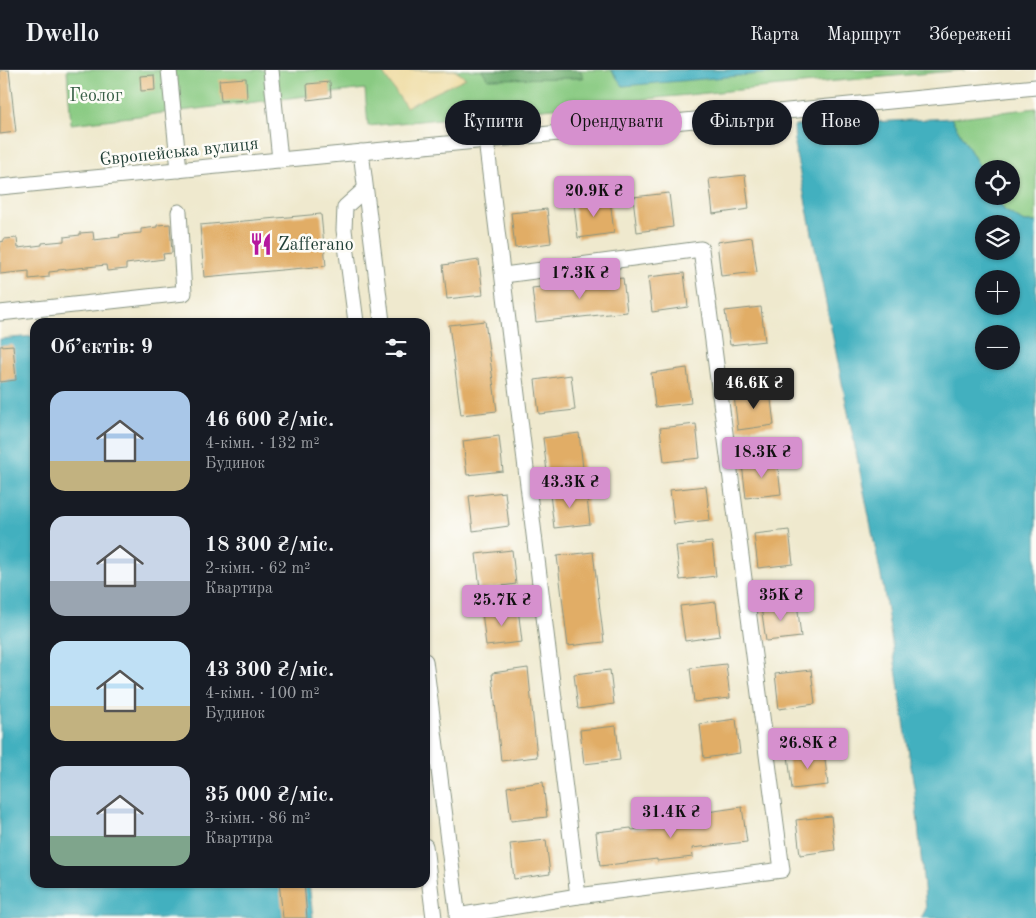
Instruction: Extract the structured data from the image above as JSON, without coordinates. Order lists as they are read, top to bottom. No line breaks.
{"streets":{"street":["Європейська вулиця"]},"parks":["Геолог"],"places":{"restaurant":["Zafferano"]},"page":{"header":"Dwello","nav":["Карта","Маршрут","Збережені"],"chip":["Купити","Орендувати","Фільтри","Нове"],"map_buttons":["+","−"],"price":["20.9K ₴","17.3K ₴","46.6K ₴","18.3K ₴","43.3K ₴","35K ₴","25.7K ₴","26.8K ₴","31.4K ₴"],"heading":"Об’єктів: 9","list":[{"name":"46 600 ₴/міс.","note":"4-кімн. · 132 m² · Будинок"},{"name":"18 300 ₴/міс.","note":"2-кімн. · 62 m² · Квартира"},{"name":"43 300 ₴/міс.","note":"4-кімн. · 100 m² · Будинок"},{"name":"35 000 ₴/міс.","note":"3-кімн. · 86 m² · Квартира"}]}}
